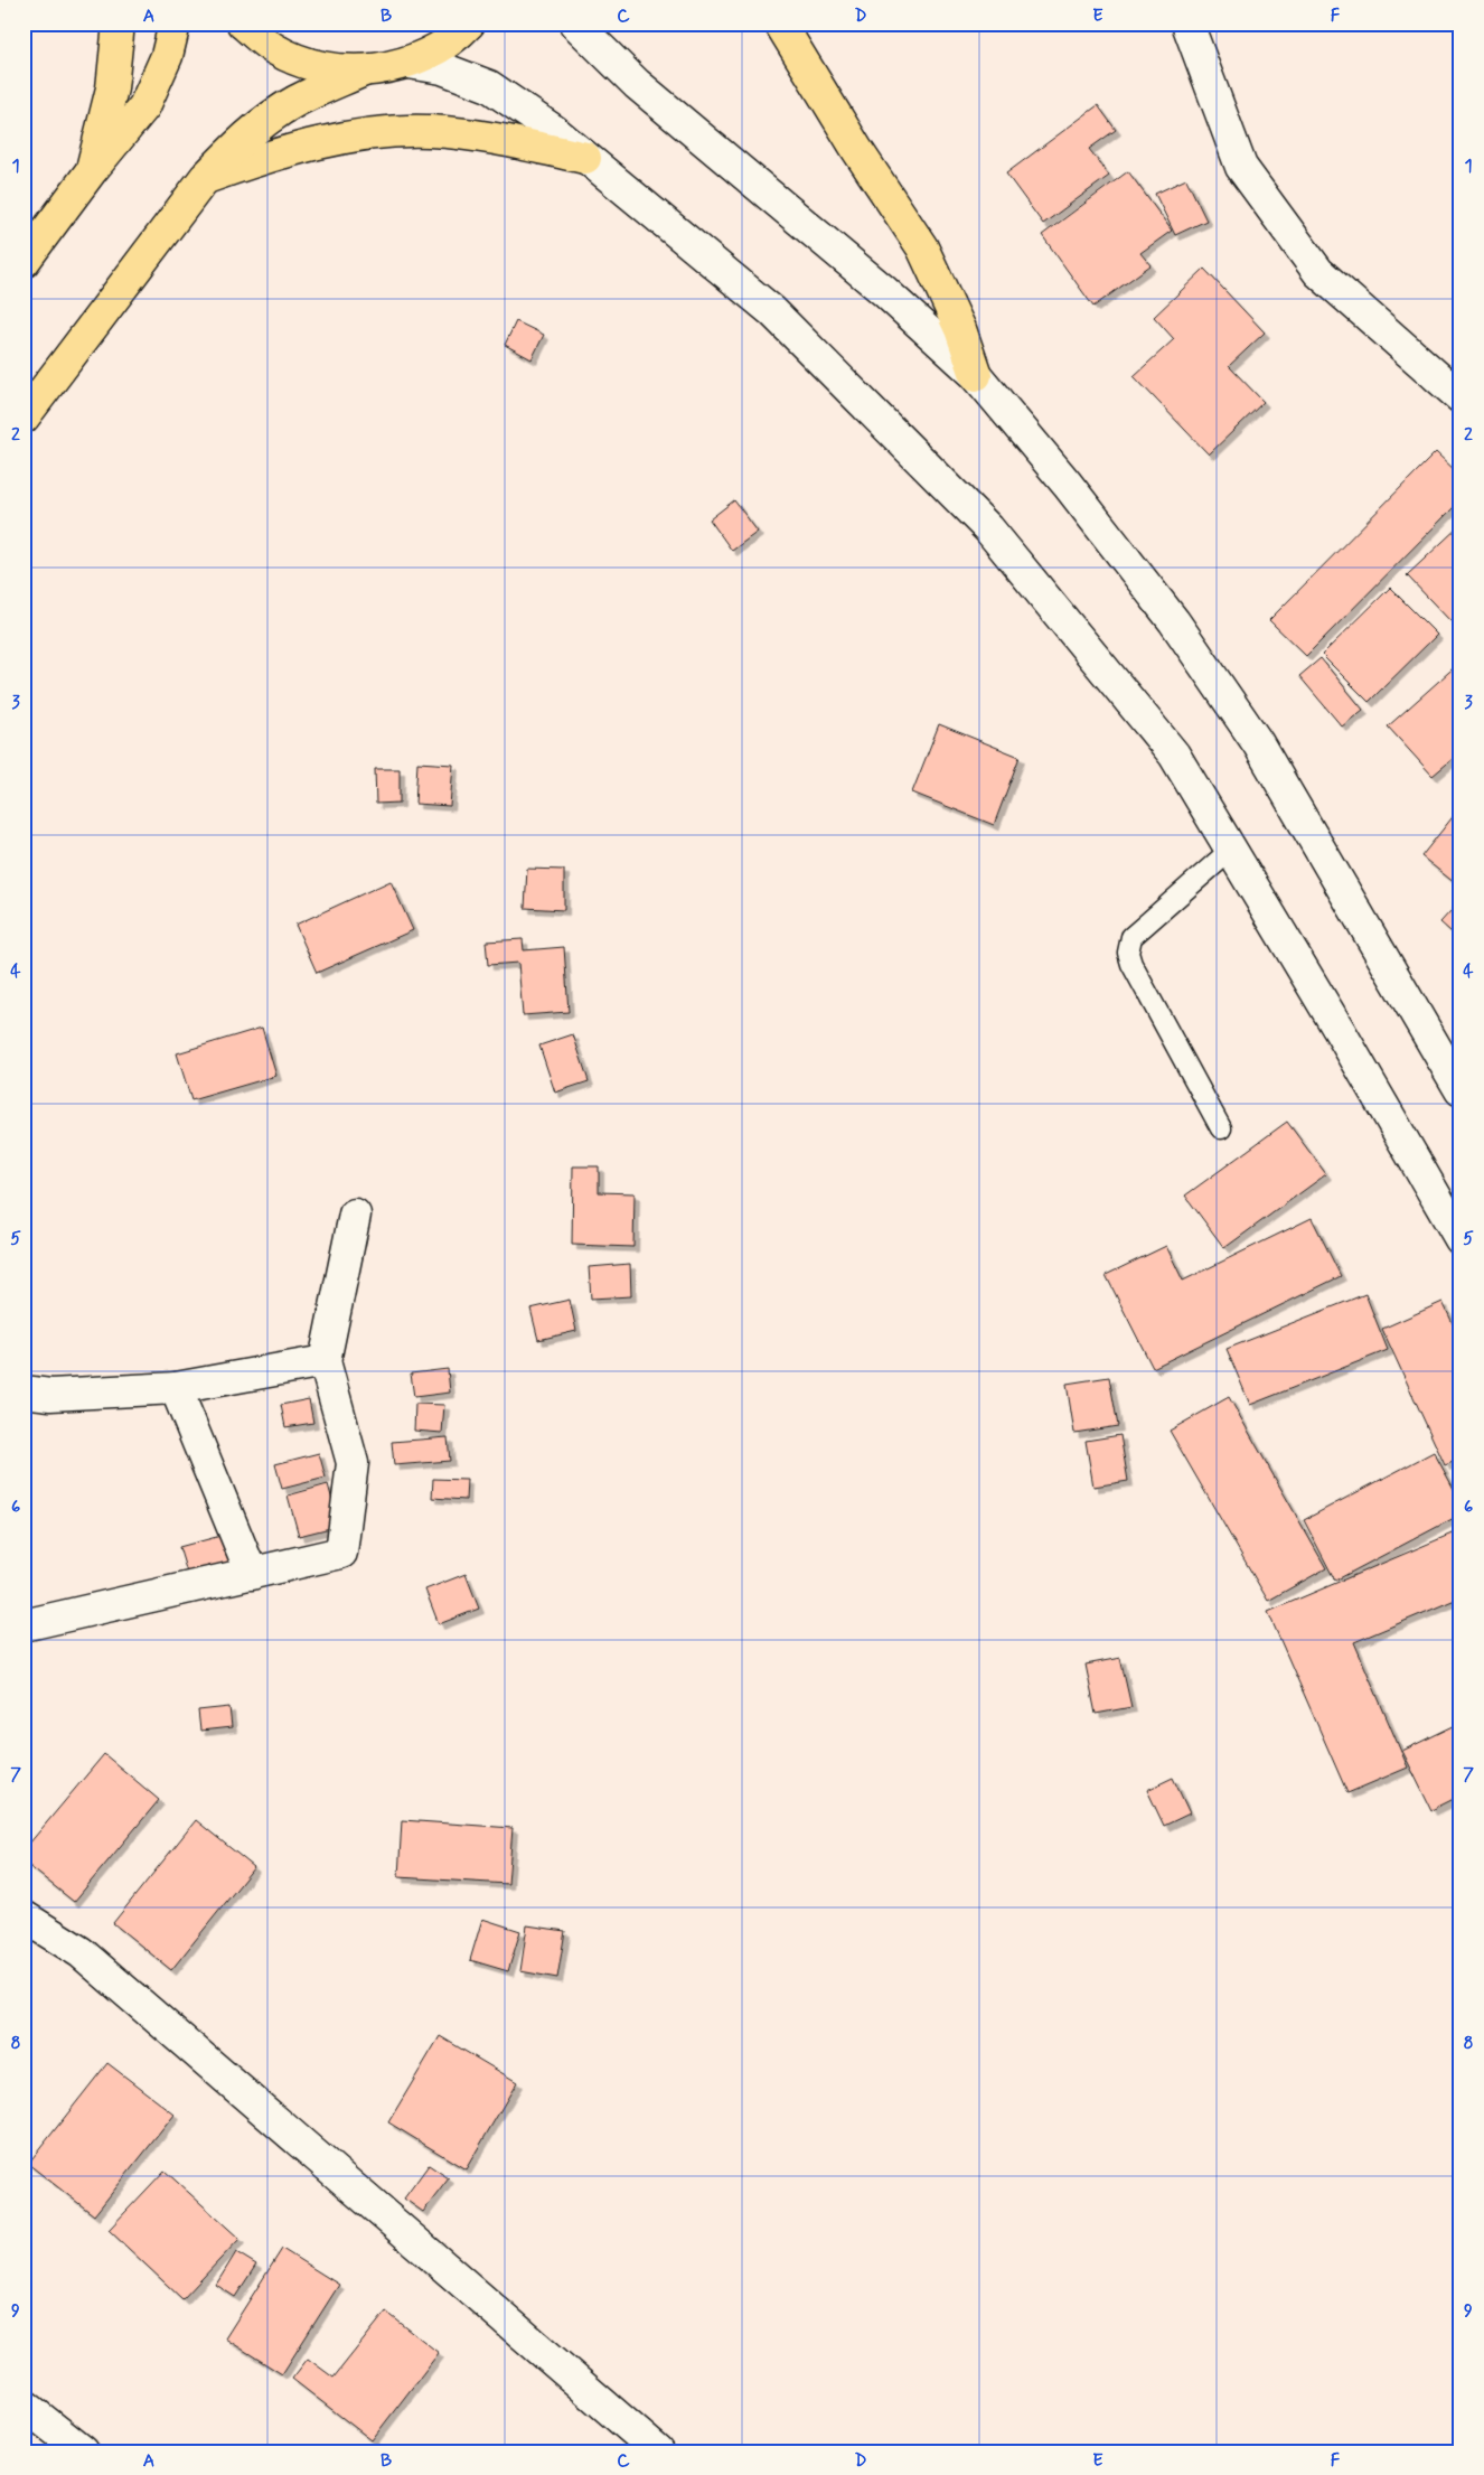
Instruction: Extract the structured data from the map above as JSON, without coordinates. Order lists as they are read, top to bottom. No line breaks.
{"grid":{"columns":["A","B","C","D","E","F"],"rows":["1","2","3","4","5","6","7","8","9"]}}
